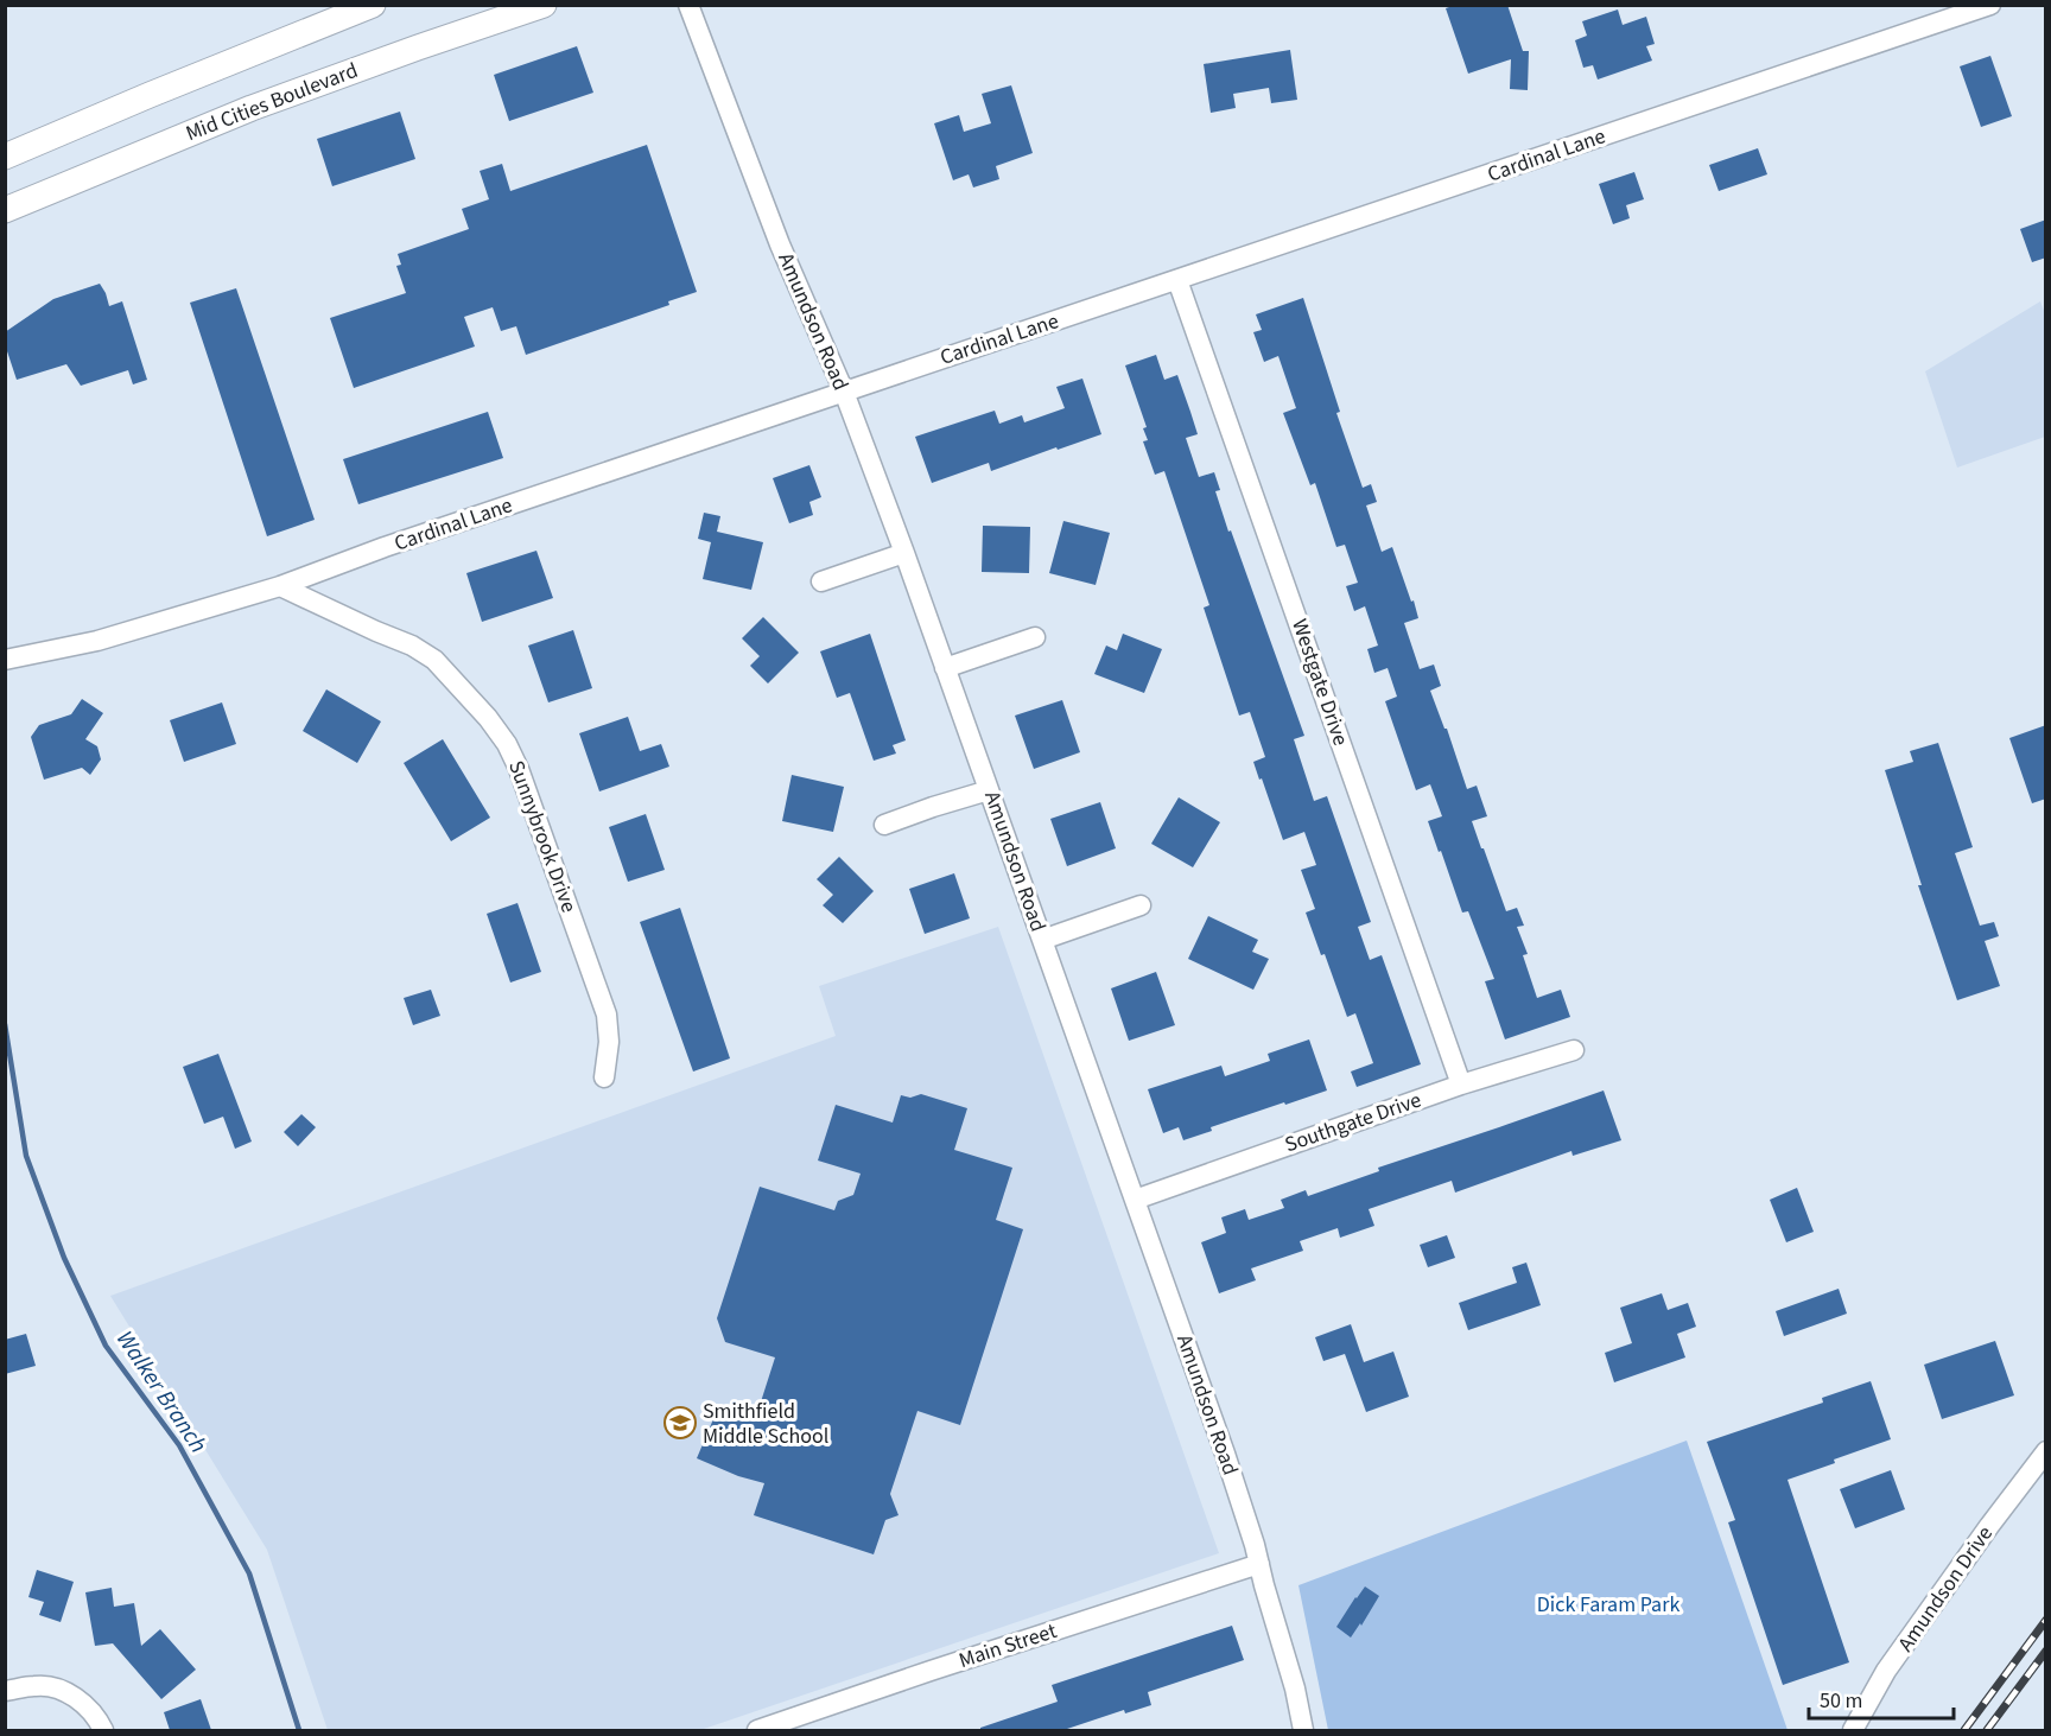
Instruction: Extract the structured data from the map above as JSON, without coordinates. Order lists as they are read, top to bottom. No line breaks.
{"streets":{"main road":["Mid Cities Boulevard"],"street":["Cardinal Lane","Amundson Road","Westgate Drive","Sunnybrook Drive","Southgate Drive","Amundson Drive","Main Street"]},"crossings":[["Cardinal Lane","Amundson Road"],["Cardinal Lane","Westgate Drive"],["Cardinal Lane","Sunnybrook Drive"],["Amundson Road","Southgate Drive"],["Amundson Road","Main Street"],["Westgate Drive","Southgate Drive"]],"water":["Walker Branch"],"parks":["Dick Faram Park"],"places":{"school or university":["Smithfield Middle School"]},"scale_bar":"50 m"}
